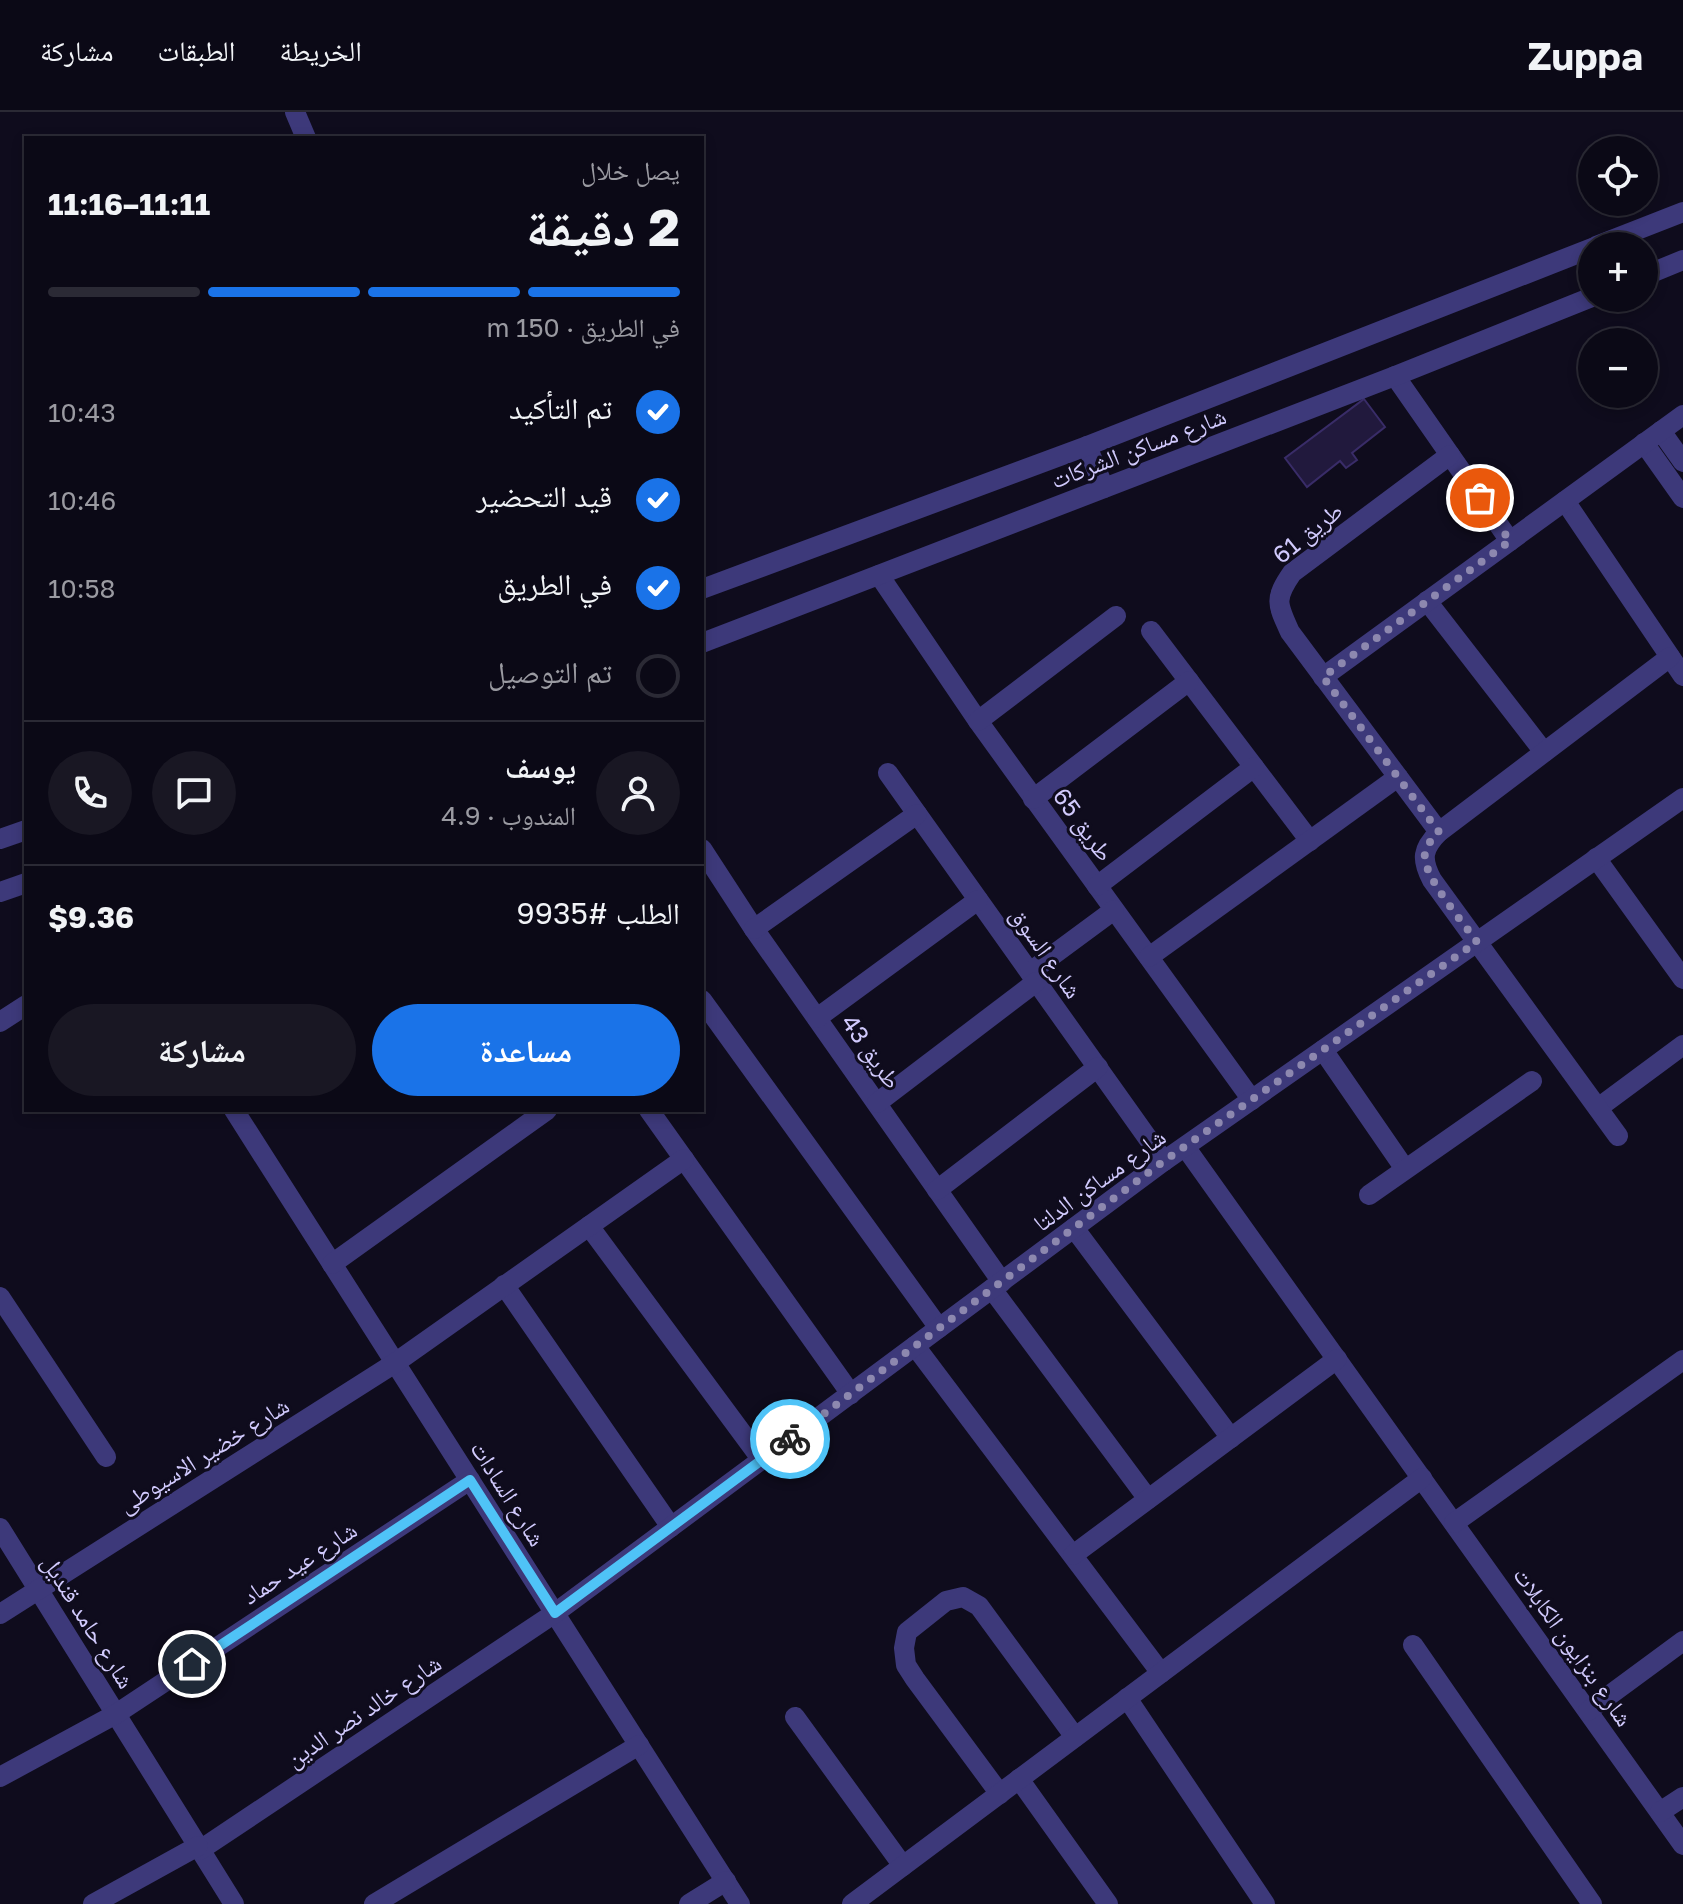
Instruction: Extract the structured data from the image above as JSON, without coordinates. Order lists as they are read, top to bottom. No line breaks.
{"streets":{"street":["شارع مساكن الشركات","طريق 61","طريق 65","شارع السوق","طريق 43","شارع مساكن الدلتا","شارع خضير الاسيوطى","شارع السادات","شارع عيد حماد","شارع حامد قنديل","شارع بنزايون الكابلات","شارع خالد نصر الدين"]},"crossings":[["شارع مساكن الشركات","طريق 65"],["طريق 65","شارع مساكن الدلتا"],["شارع السوق","شارع مساكن الدلتا"],["طريق 43","شارع مساكن الدلتا"],["شارع مساكن الدلتا","شارع السادات"],["شارع مساكن الدلتا","شارع خالد نصر الدين"],["شارع خضير الاسيوطى","شارع السادات"],["شارع خضير الاسيوطى","شارع حامد قنديل"],["شارع السادات","شارع عيد حماد"],["شارع السادات","شارع خالد نصر الدين"],["شارع عيد حماد","شارع حامد قنديل"],["شارع حامد قنديل","شارع خالد نصر الدين"]],"page":{"header":"Zuppa","nav":["الخريطة","الطبقات","مشاركة"],"map_buttons":["+","−"],"heading":["2 دقيقة","يصل خلال","11:11–11:16"],"panel":["يوسف","المندوب · 4.9","الطلب #9935","$9.36"],"bar":"في الطريق · 150 m","list":[["تم التأكيد","10:43"],["قيد التحضير","10:46"],["في الطريق","10:58"],"تم التوصيل"],"buttons":["مساعدة","مشاركة"]}}
